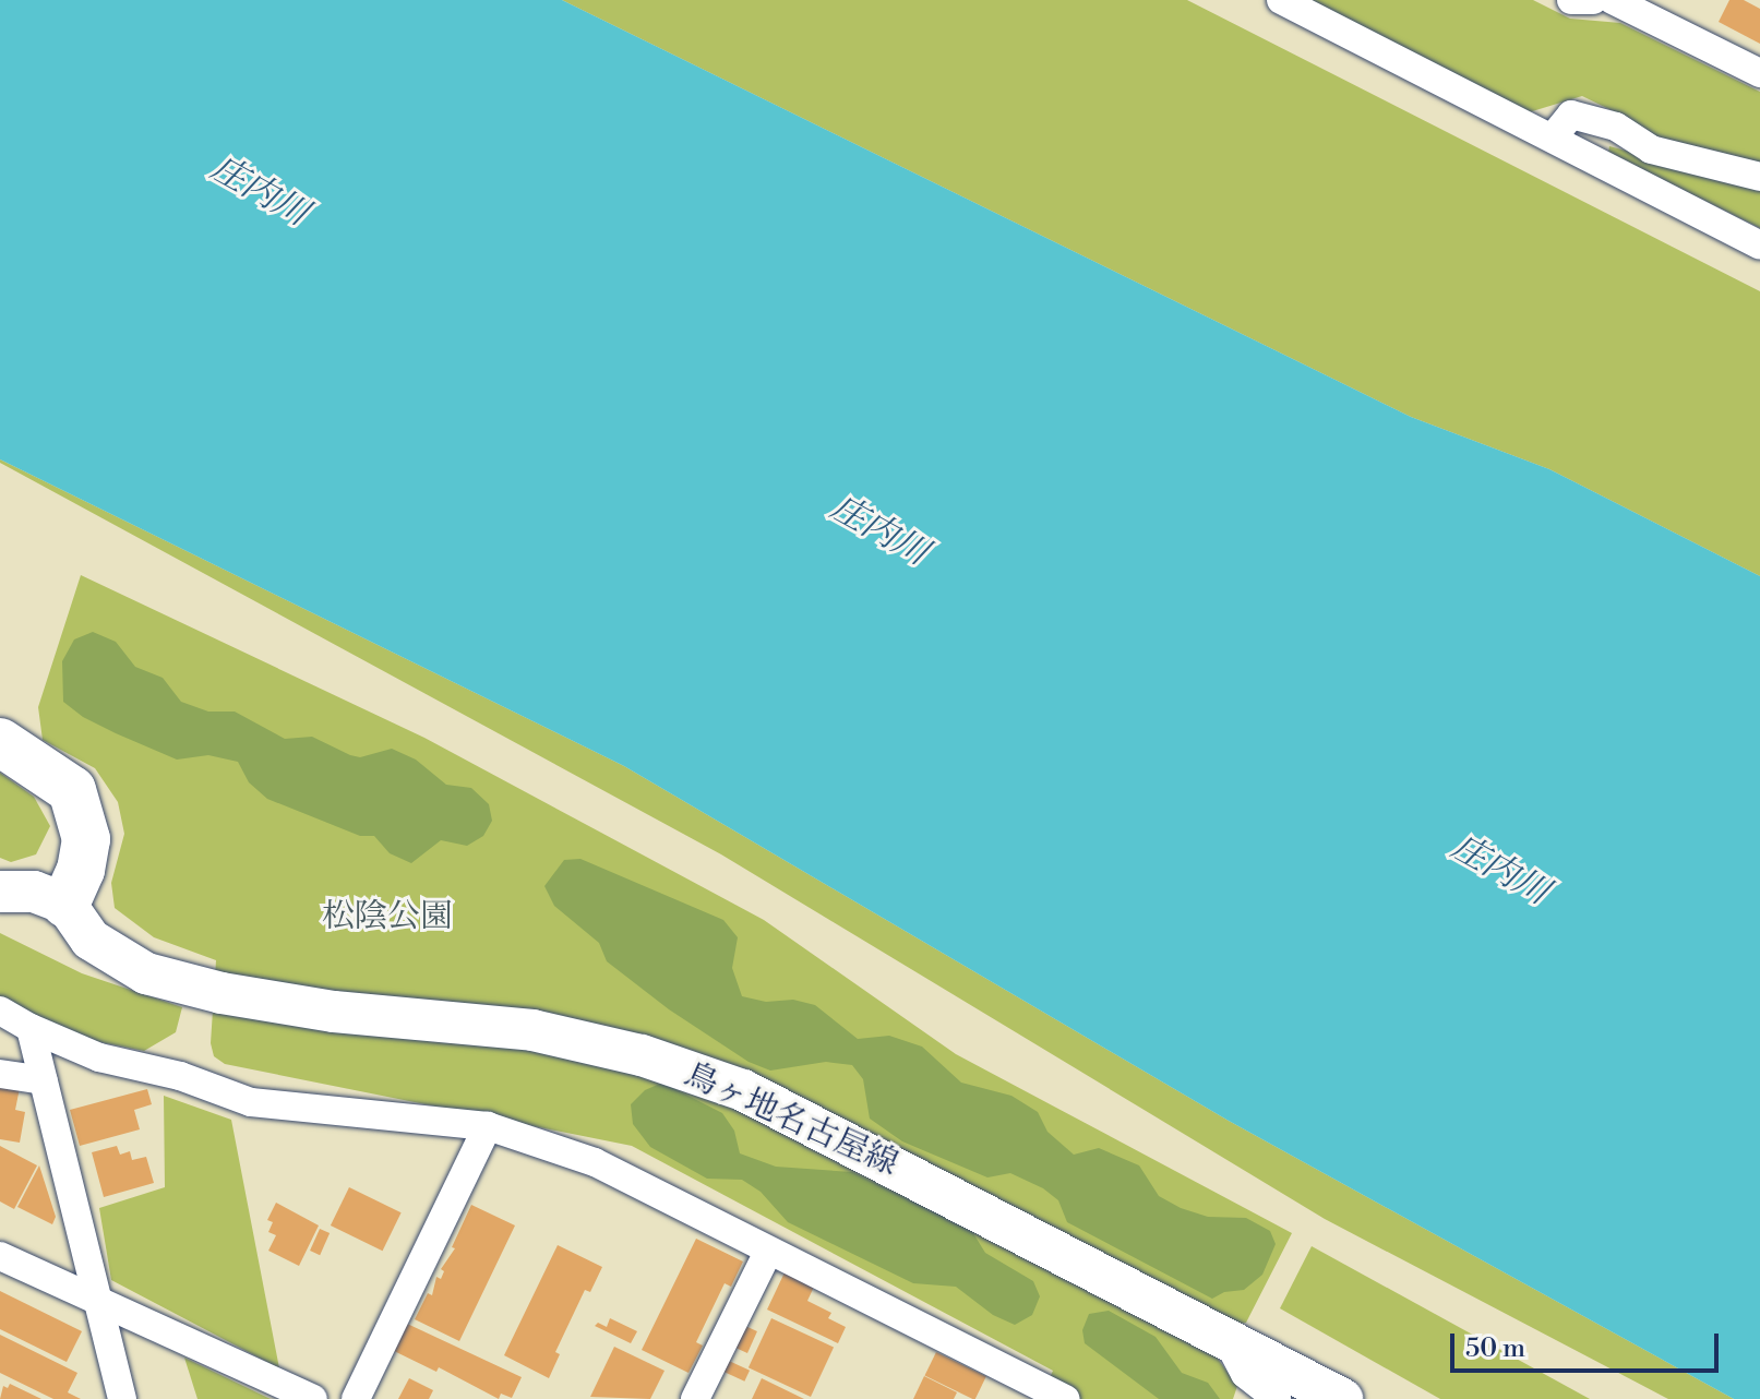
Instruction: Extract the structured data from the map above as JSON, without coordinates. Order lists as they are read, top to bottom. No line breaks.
{"streets":{"main road":["鳥ヶ地名古屋線"]},"water":["庄内川"],"parks":["松陰公園"],"scale_bar":"50 m"}
